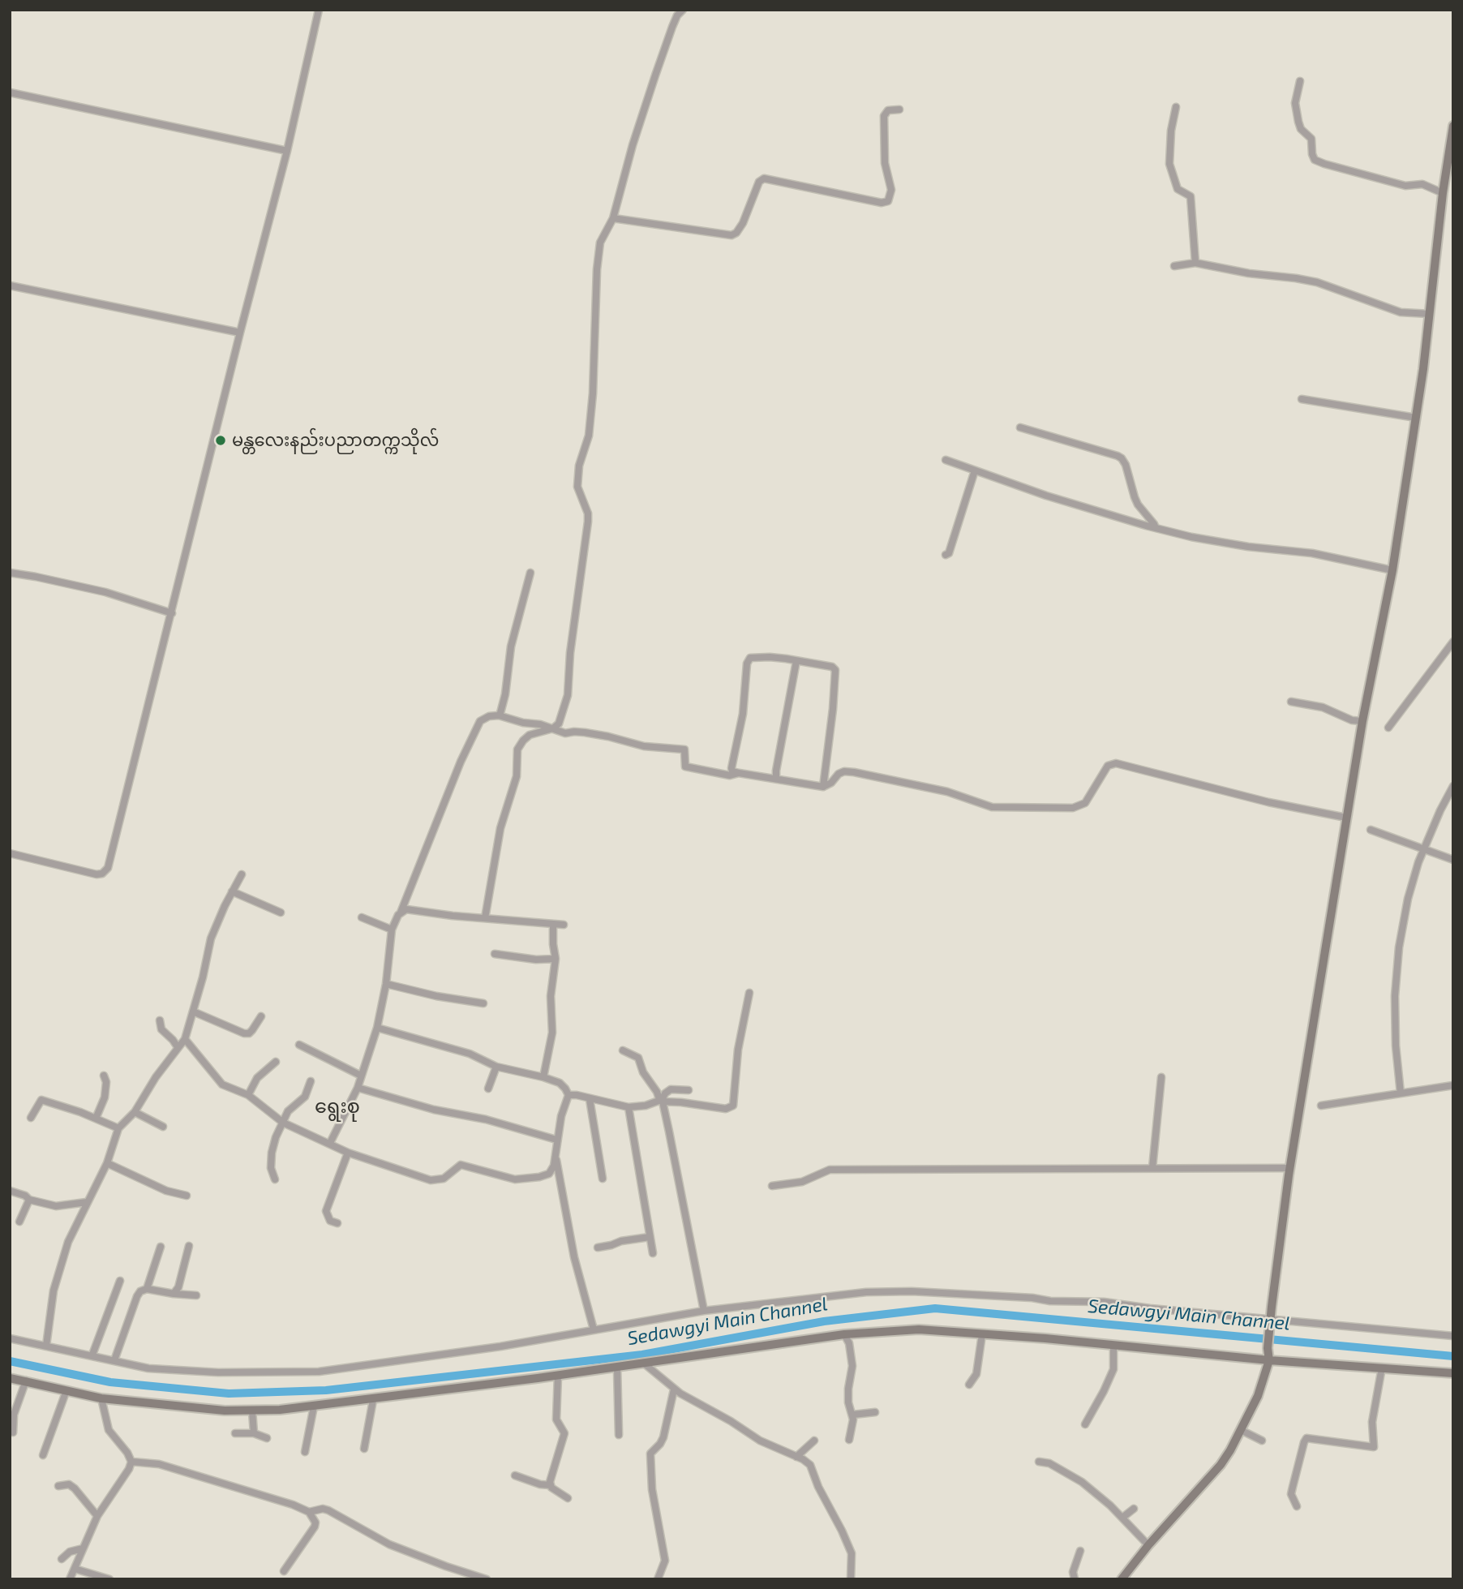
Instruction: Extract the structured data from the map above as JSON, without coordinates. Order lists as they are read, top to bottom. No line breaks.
{"districts":["ရွေးစု"],"water":["Sedawgyi Main Channel"],"places":["မန္တလေးနည်းပညာတက္ကသိုလ်"]}
